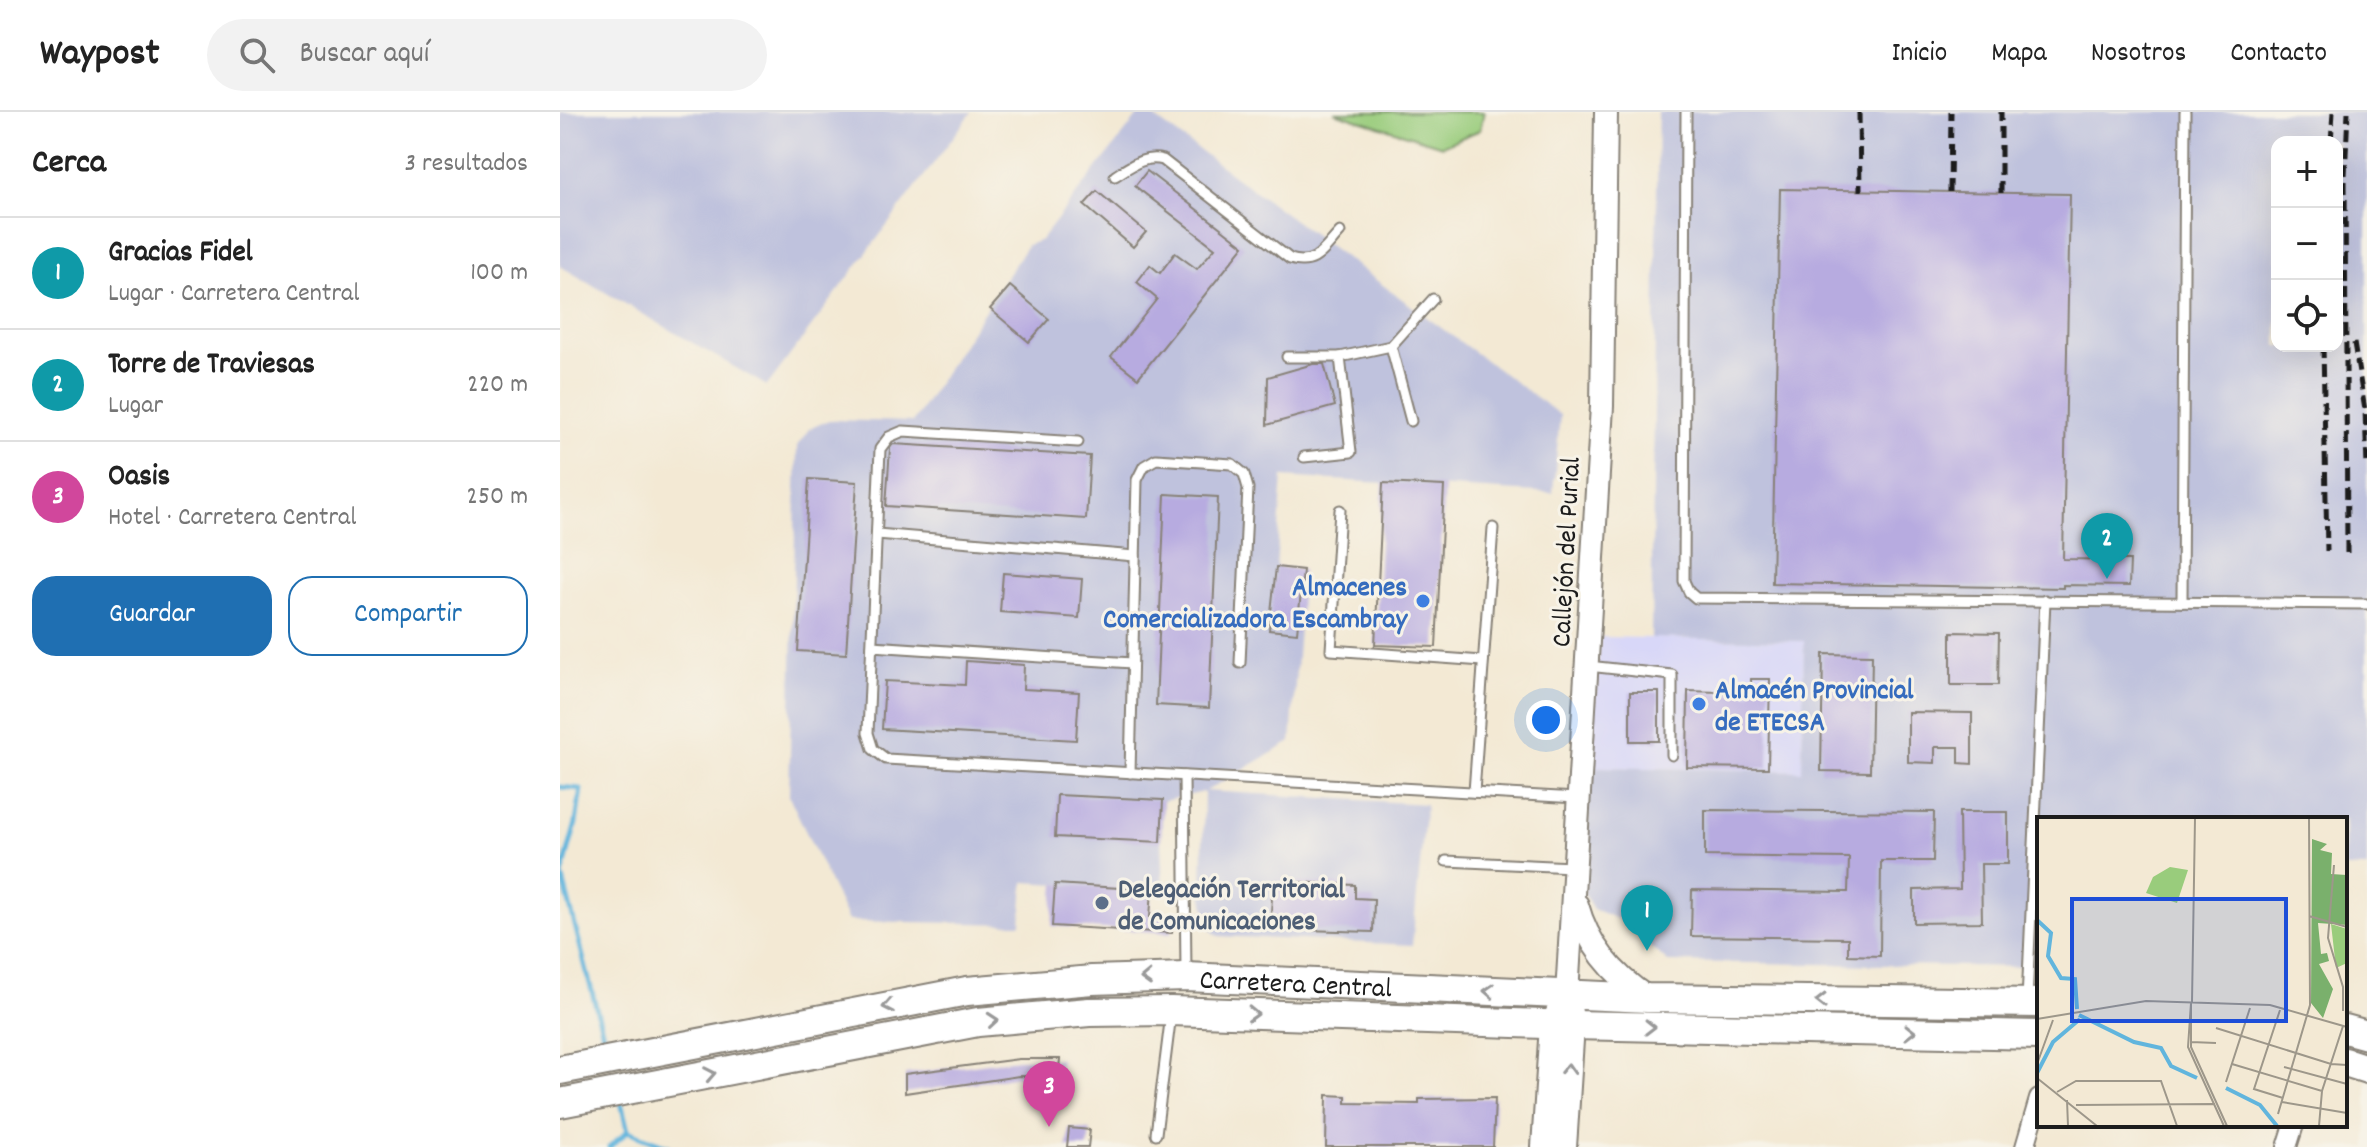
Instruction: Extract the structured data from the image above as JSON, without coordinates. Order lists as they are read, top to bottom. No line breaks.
{"streets":{"main road":["Carretera Central"],"street":["Callejón del Purial"]},"crossings":[["Callejón del Purial","Carretera Central"]],"places":["Almacenes Comercializadora Escambray","Almacén Provincial de ETECSA","Delegación Territorial de Comunicaciones"],"page":{"header":"Waypost","search":"Buscar aquí","nav":["Inicio","Mapa","Nosotros","Contacto"],"heading":["Cerca","3 resultados"],"map_buttons":["+","−"],"list":[{"mark":"1","name":"Gracias Fidel","note":"Lugar · Carretera Central","value":"100 m"},{"mark":"2","name":"Torre de Traviesas","note":"Lugar","value":"220 m"},{"mark":"3","name":"Oasis","note":"Hotel · Carretera Central","value":"250 m"}],"pins":["2","1","3"],"buttons":["Guardar","Compartir"]}}
